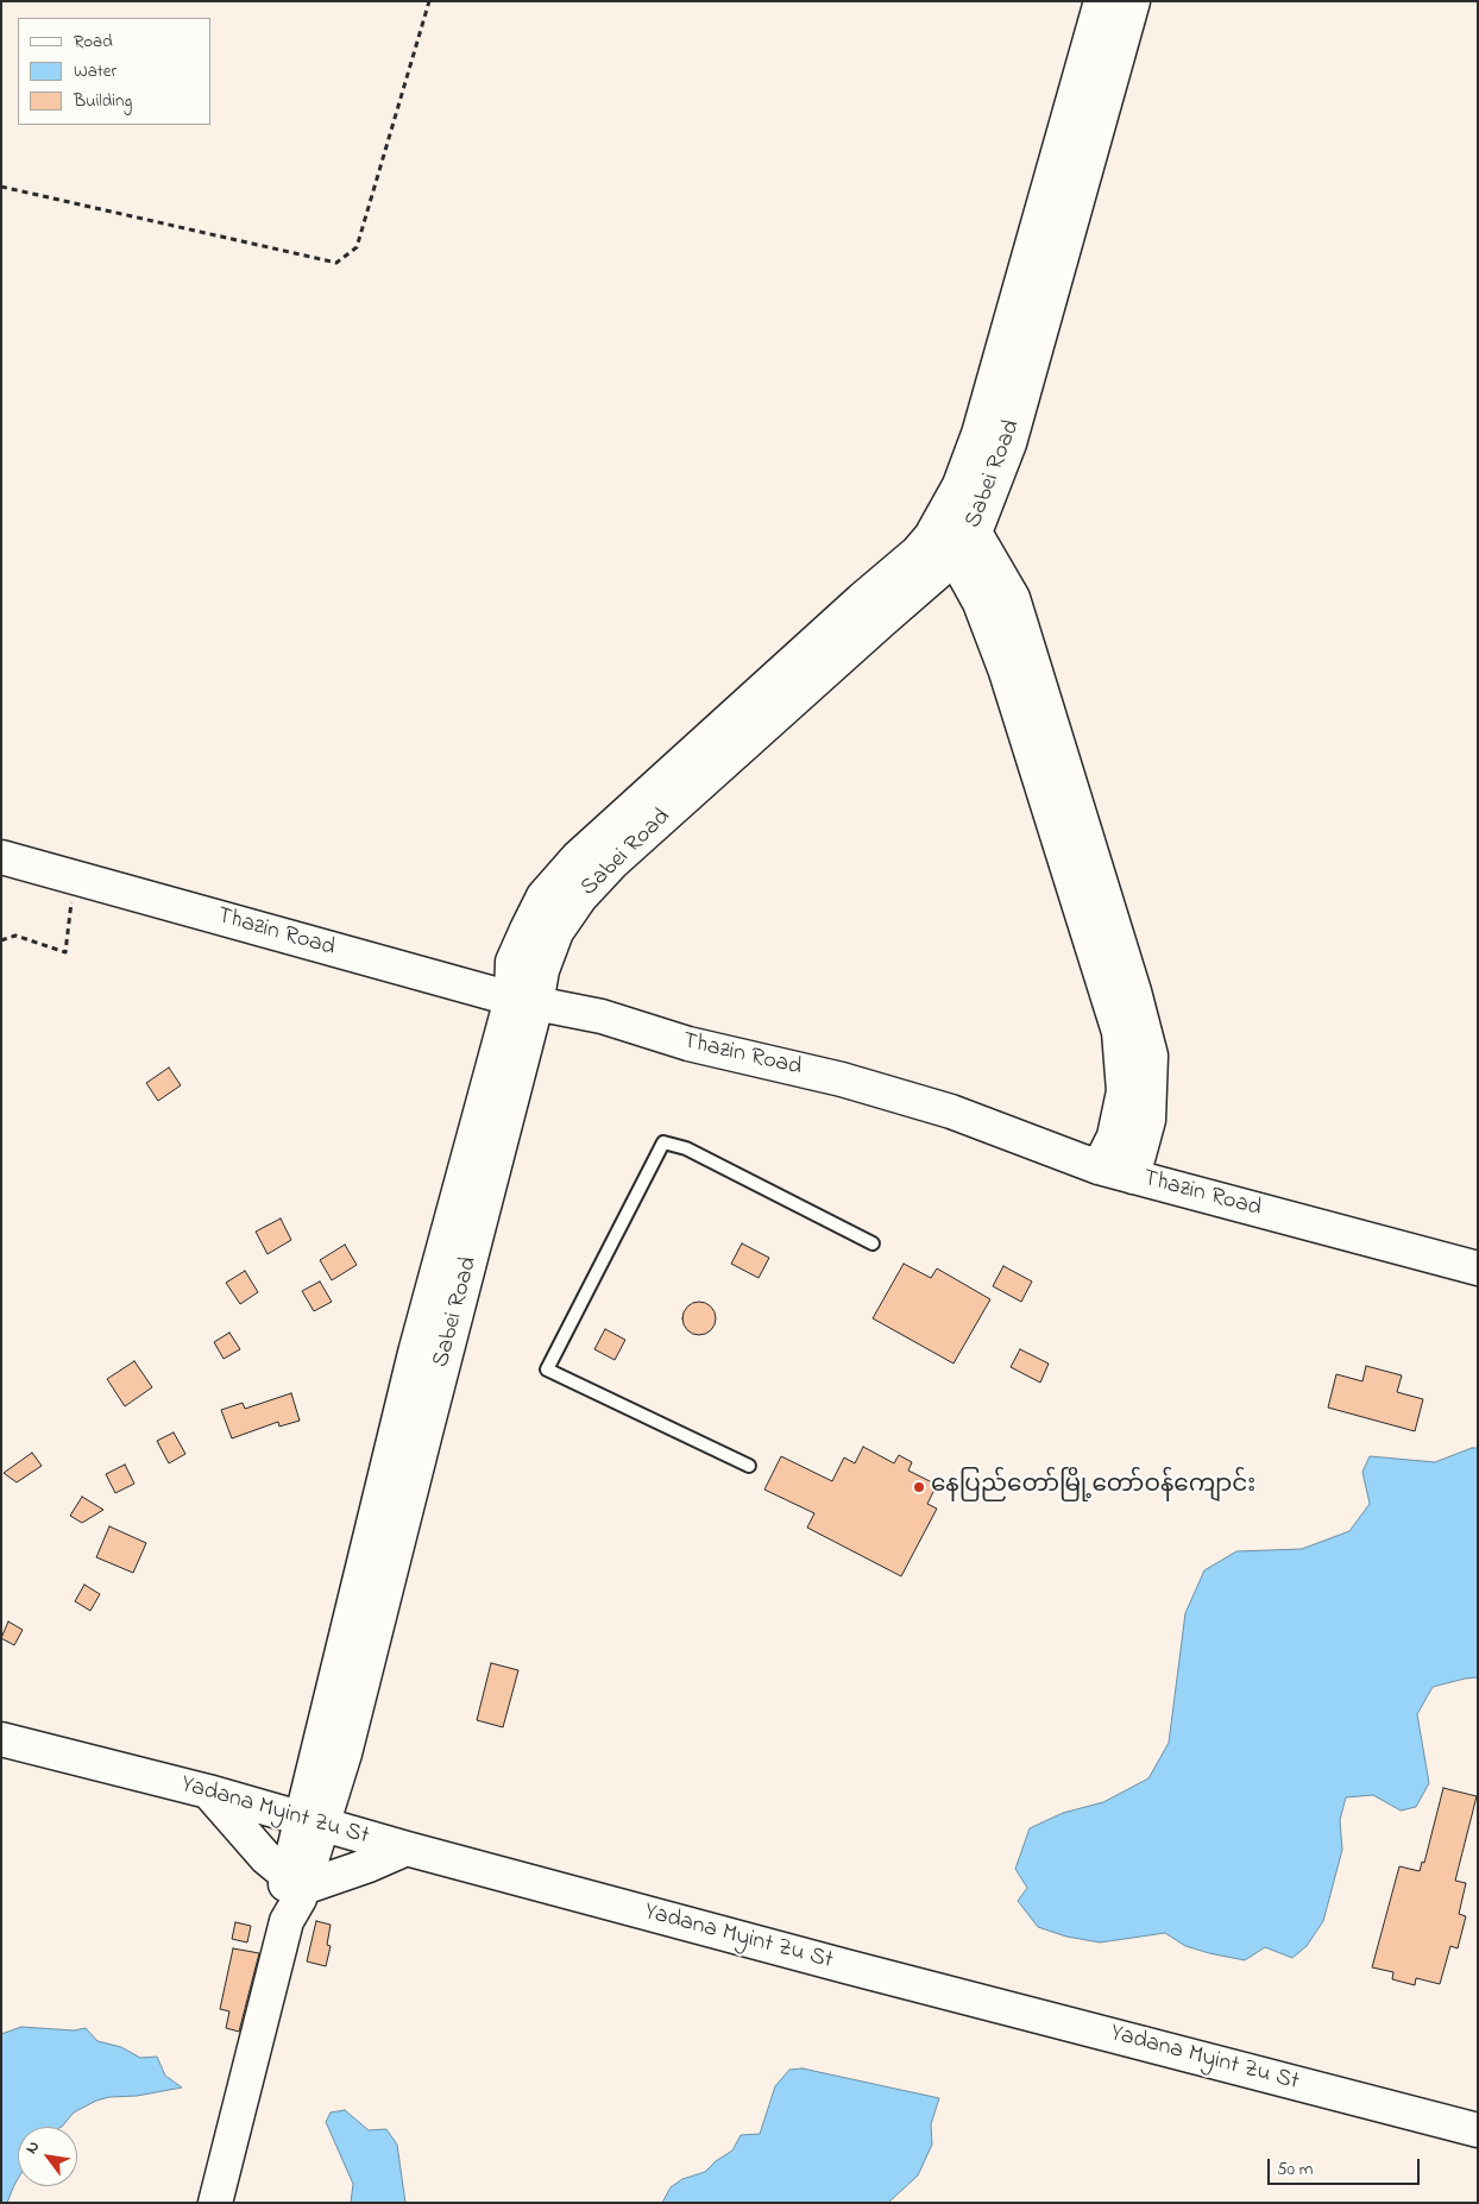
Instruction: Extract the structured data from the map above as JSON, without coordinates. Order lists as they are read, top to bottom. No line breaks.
{"streets":{"street":["Sabei Road","Thazin Road","Yadana Myint Zu St"]},"crossings":[["Sabei Road","Thazin Road"],["Sabei Road","Yadana Myint Zu St"]],"places":["နေပြည်တော်မြို့တော်ဝန်ကျောင်း"],"legend":["Road","Water","Building"],"scale_bar":"50 m","north":"top left"}
